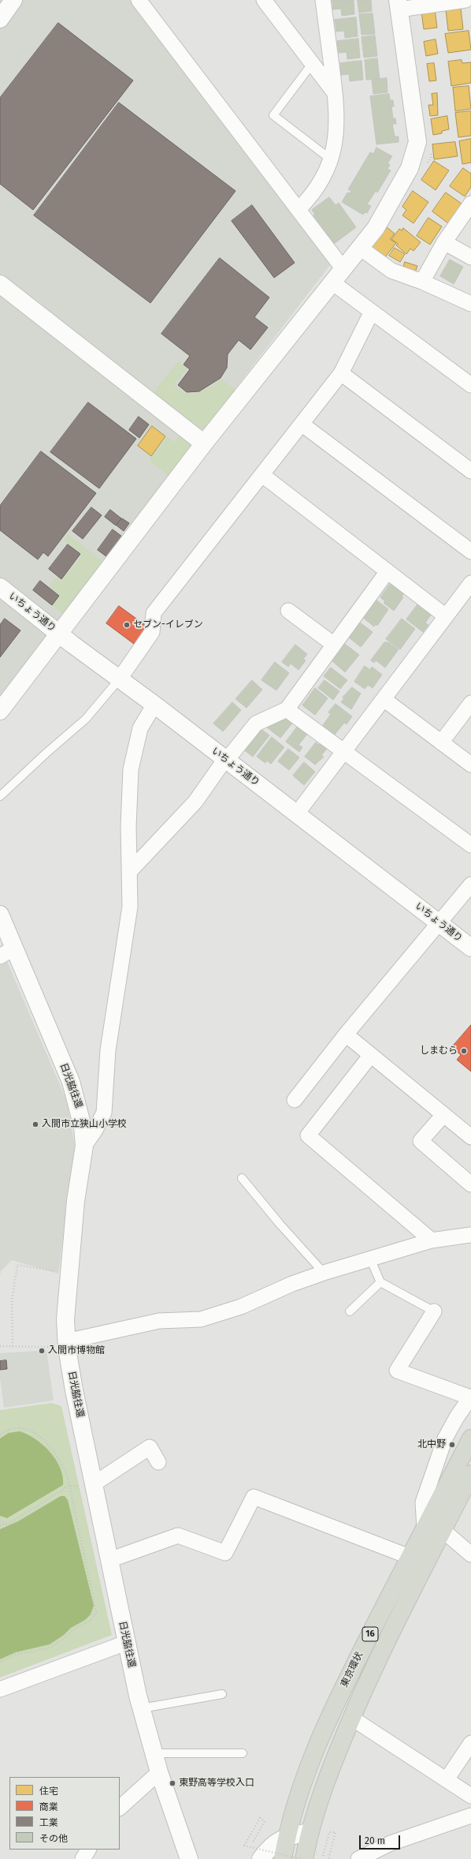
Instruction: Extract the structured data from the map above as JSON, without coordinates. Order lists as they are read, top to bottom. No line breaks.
{"streets":{"highway":["16","東京環状"],"street":["いちょう通り","日光脇往還"]},"places":["セブン-イレブン","しまむら","入間市立狭山小学校","入間市博物館","北中野","東野高等学校入口"],"legend":["住宅","商業","工業","その他"],"scale_bar":"20 m"}
